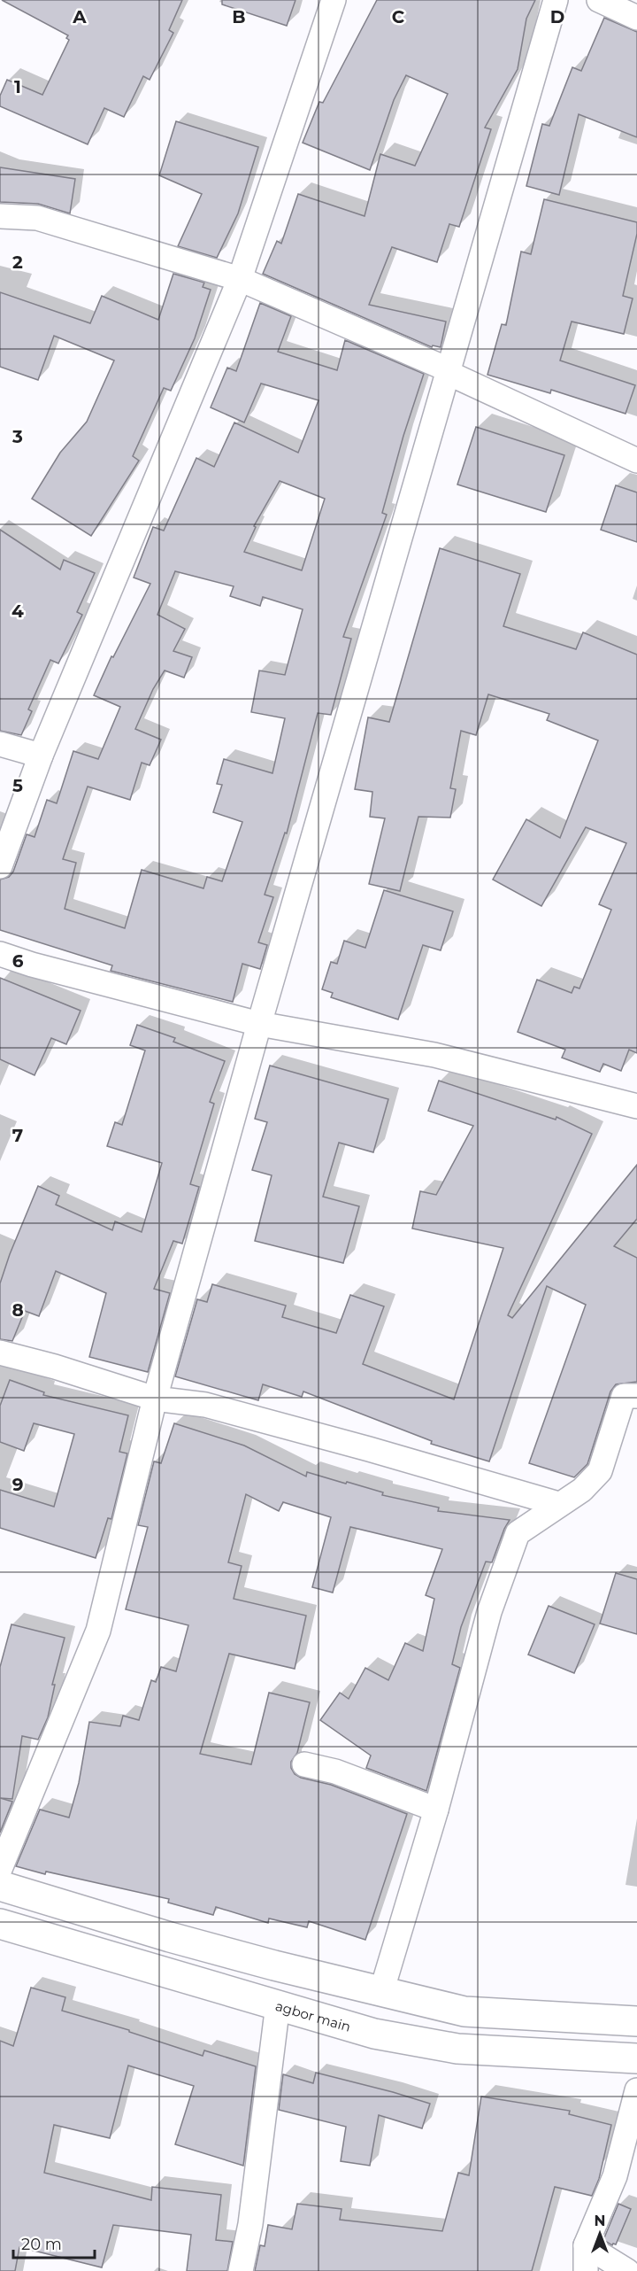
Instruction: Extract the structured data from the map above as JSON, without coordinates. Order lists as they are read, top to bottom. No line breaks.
{"streets":{"main road":["agbor main"]},"scale_bar":"20 m","north":"top","grid":{"columns":["A","B","C","D"],"rows":["1","2","3","4","5","6","7","8","9"]}}
